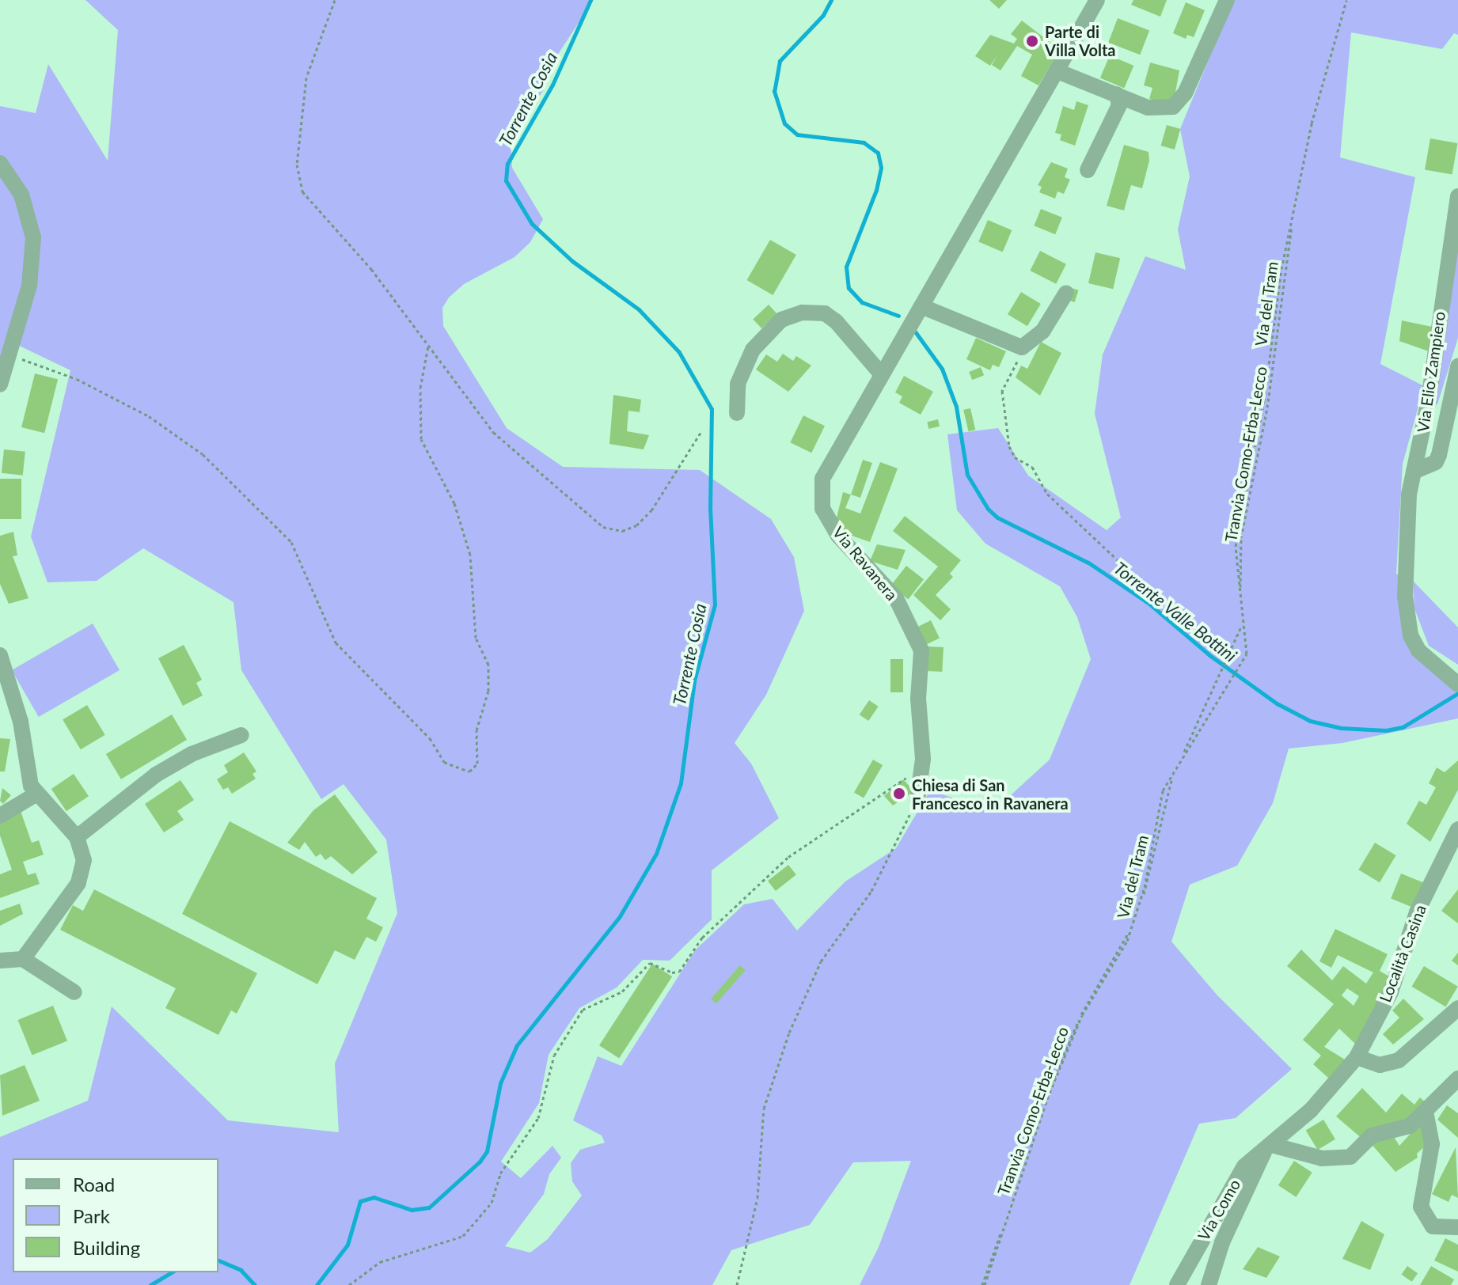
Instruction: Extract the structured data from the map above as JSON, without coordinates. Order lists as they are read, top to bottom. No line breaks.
{"streets":{"street":["Via Elio Zampiero","Via Ravanera","Località Casina","Via Como"],"path":["Via del Tram","Tranvia Como-Erba-Lecco"]},"crossings":[["Via del Tram","Tranvia Como-Erba-Lecco"],["Località Casina","Via Como"]],"water":["Torrente Cosia","Torrente Valle Bottini"],"places":["Parte di Villa Volta","Chiesa di San Francesco in Ravanera"],"legend":["Road","Park","Building"]}
